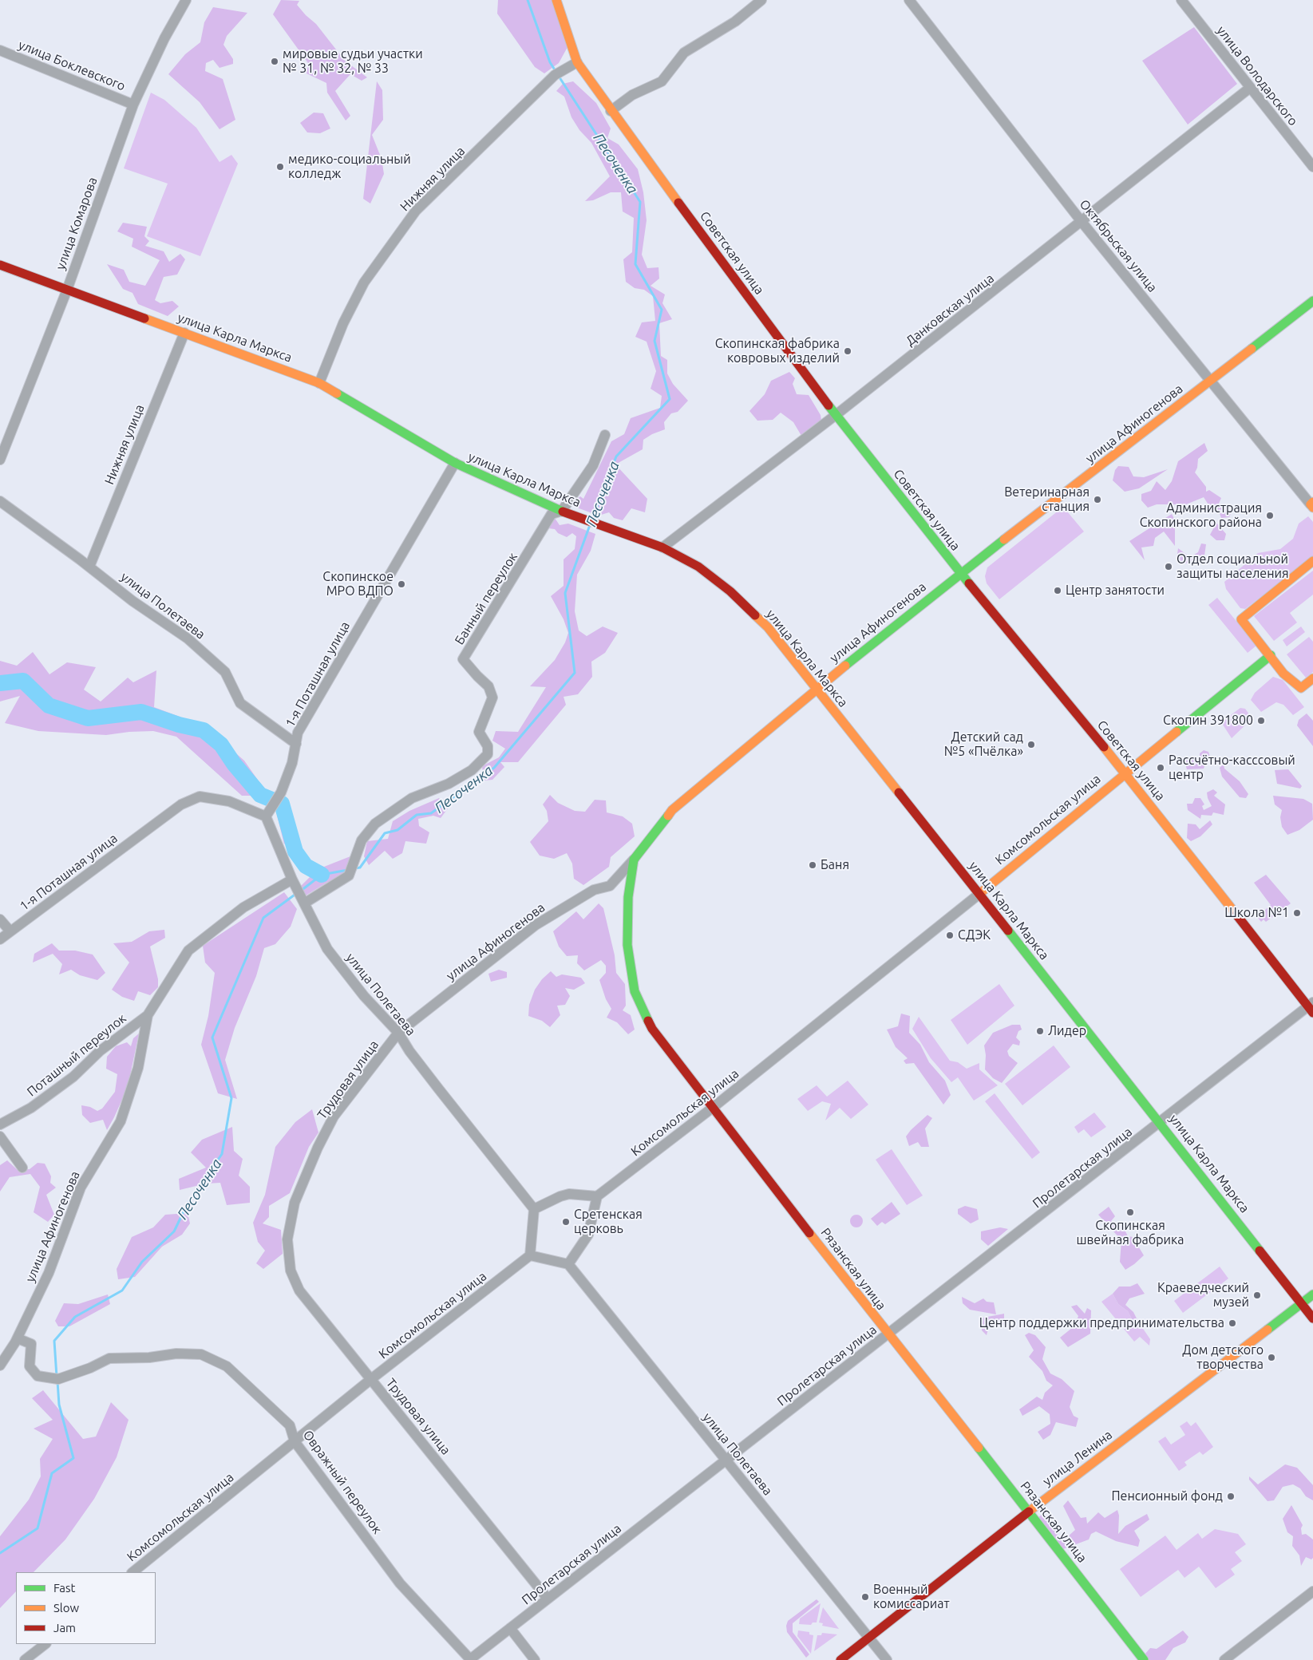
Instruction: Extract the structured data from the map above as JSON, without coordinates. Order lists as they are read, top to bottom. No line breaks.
{"streets":{"street":["улица Боклевского","улица Володарского","Нижняя улица","улица Комарова","Октябрьская улица","Советская улица","Данковская улица","улица Карла Маркса","улица Афиногенова","Банный переулок","улица Полетаева","1-я Поташная улица","Комсомольская улица","Поташный переулок","Трудовая улица","Пролетарская улица","Рязанская улица","улица Ленина","Овражный переулок"]},"crossings":[["улица Боклевского","улица Комарова"],["улица Володарского","Данковская улица"],["Нижняя улица","Советская улица"],["Нижняя улица","улица Карла Маркса"],["Нижняя улица","улица Полетаева"],["улица Комарова","улица Карла Маркса"],["Октябрьская улица","Данковская улица"],["Октябрьская улица","улица Афиногенова"],["Советская улица","Данковская улица"],["Советская улица","улица Афиногенова"],["Советская улица","Комсомольская улица"],["Советская улица","Пролетарская улица"],["Данковская улица","улица Карла Маркса"],["улица Карла Маркса","улица Афиногенова"],["улица Карла Маркса","Банный переулок"],["улица Карла Маркса","1-я Поташная улица"],["улица Карла Маркса","Комсомольская улица"],["улица Карла Маркса","Пролетарская улица"],["улица Карла Маркса","улица Ленина"],["улица Афиногенова","улица Полетаева"],["улица Афиногенова","Поташный переулок"],["улица Афиногенова","Трудовая улица"],["улица Афиногенова","Рязанская улица"],["улица Афиногенова","Овражный переулок"],["Банный переулок","улица Полетаева"],["улица Полетаева","1-я Поташная улица"],["улица Полетаева","Трудовая улица"],["улица Полетаева","Пролетарская улица"],["улица Полетаева","улица Ленина"],["Комсомольская улица","Трудовая улица"],["Комсомольская улица","Рязанская улица"],["Комсомольская улица","Овражный переулок"],["Трудовая улица","Пролетарская улица"],["Пролетарская улица","Рязанская улица"],["Пролетарская улица","Овражный переулок"],["Рязанская улица","улица Ленина"]],"water":["Песоченка"],"places":["мировые судьи участки № 31, № 32, № 33","медико-социальный колледж","Скопинская фабрика ковровых изделий","Ветеринарная станция","Администрация Скопинского района","Отдел социальной защиты населения","Скопинское МРО ВДПО","Центр занятости","Скопин 391800","Детский сад №5 «Пчёлка»","Рассчётно-касссовый центр","Баня","Школа №1","СДЭК","Лидер","Скопинская швейная фабрика","Сретенская церковь","Краеведческий музей","Центр поддержки предпринимательства","Дом детского творчества","Пенсионный фонд","Военный комиссариат"],"legend":["Fast","Slow","Jam"]}
